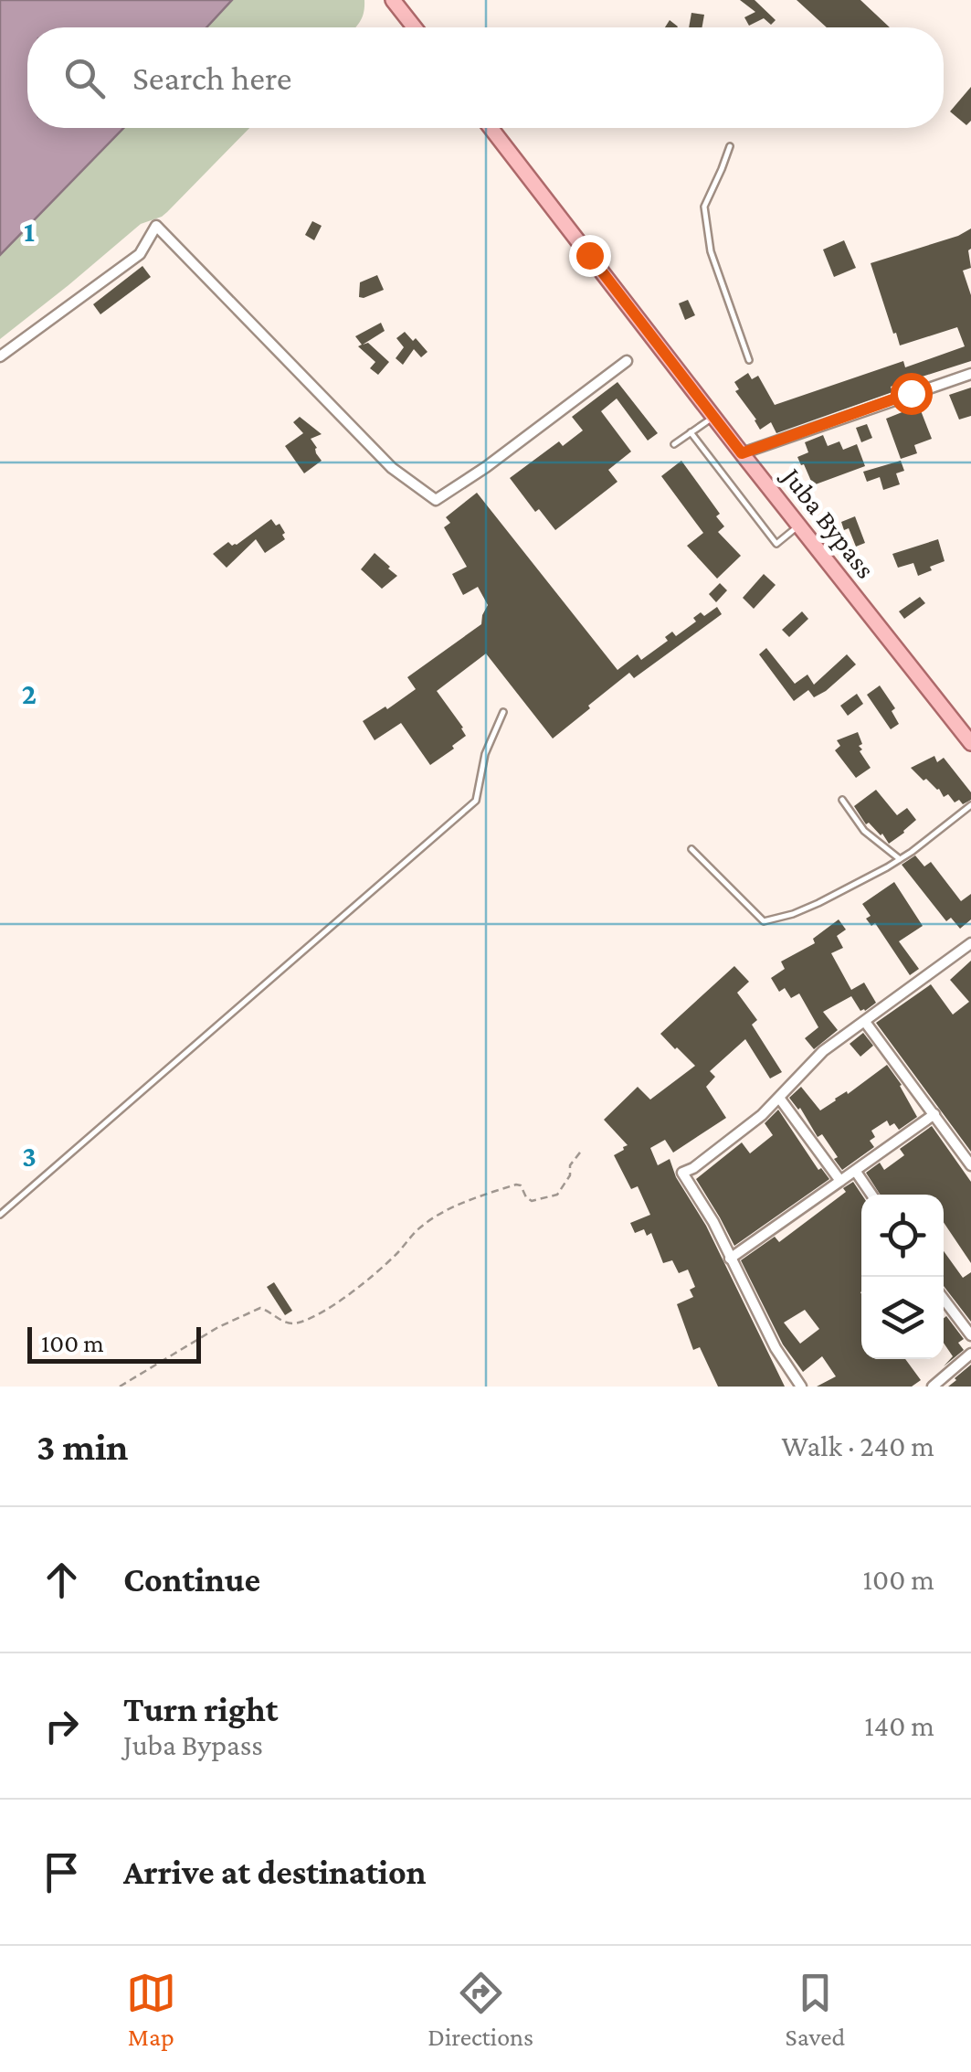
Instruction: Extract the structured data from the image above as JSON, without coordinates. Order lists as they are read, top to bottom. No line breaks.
{"streets":{"main road":["Juba Bypass"]},"scale_bar":"100 m","page":{"search":"Search here","scale":"100 m","heading":["3 min","Walk · 240 m"],"list":[["Continue","100 m"],["Turn right","Juba Bypass","140 m"],"Arrive at destination"],"nav":["Map","Directions","Saved"]},"grid":{"rows":["1","2","3"]}}
